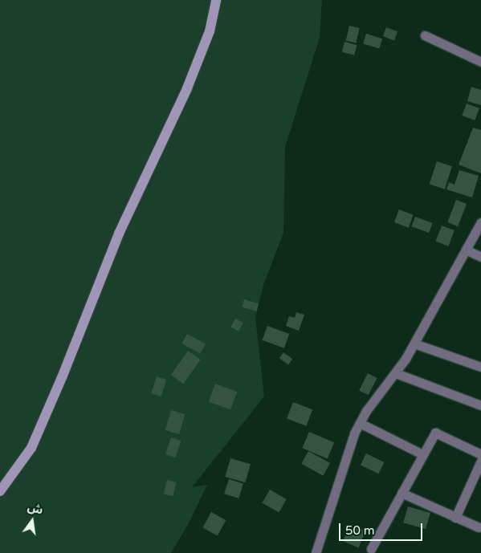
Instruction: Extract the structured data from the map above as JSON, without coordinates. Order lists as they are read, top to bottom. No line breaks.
{"scale_bar":"50 m","north":"top"}
